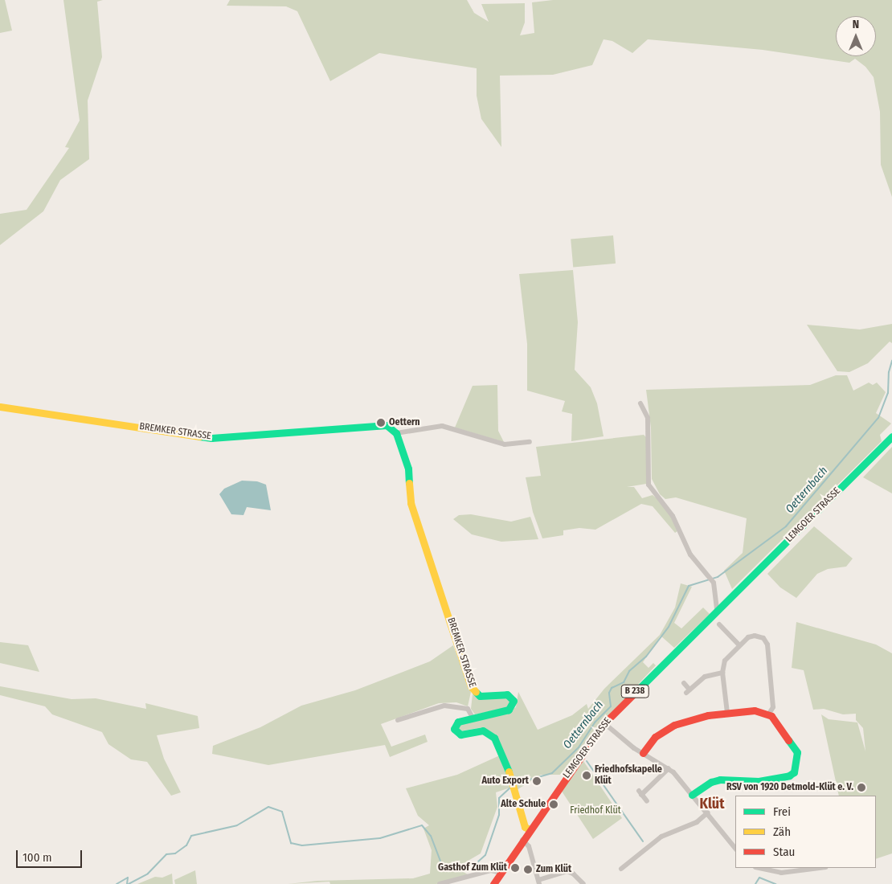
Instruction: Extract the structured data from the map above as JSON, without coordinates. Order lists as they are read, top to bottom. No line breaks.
{"streets":{"street":["BREMKER STRASSE","LEMGOER STRASSE","B 238"]},"crossings":[["BREMKER STRASSE","LEMGOER STRASSE"]],"districts":["Klüt"],"water":["Oetternbach"],"parks":["Friedhof Klüt"],"places":["Oettern","Friedhofskapelle Klüt","Auto Export","RSV von 1920 Detmold-Klüt e. V.","Alte Schule","Gasthof Zum Klüt","Zum Klüt"],"legend":["Frei","Zäh","Stau"],"scale_bar":"100 m","north":"top"}
